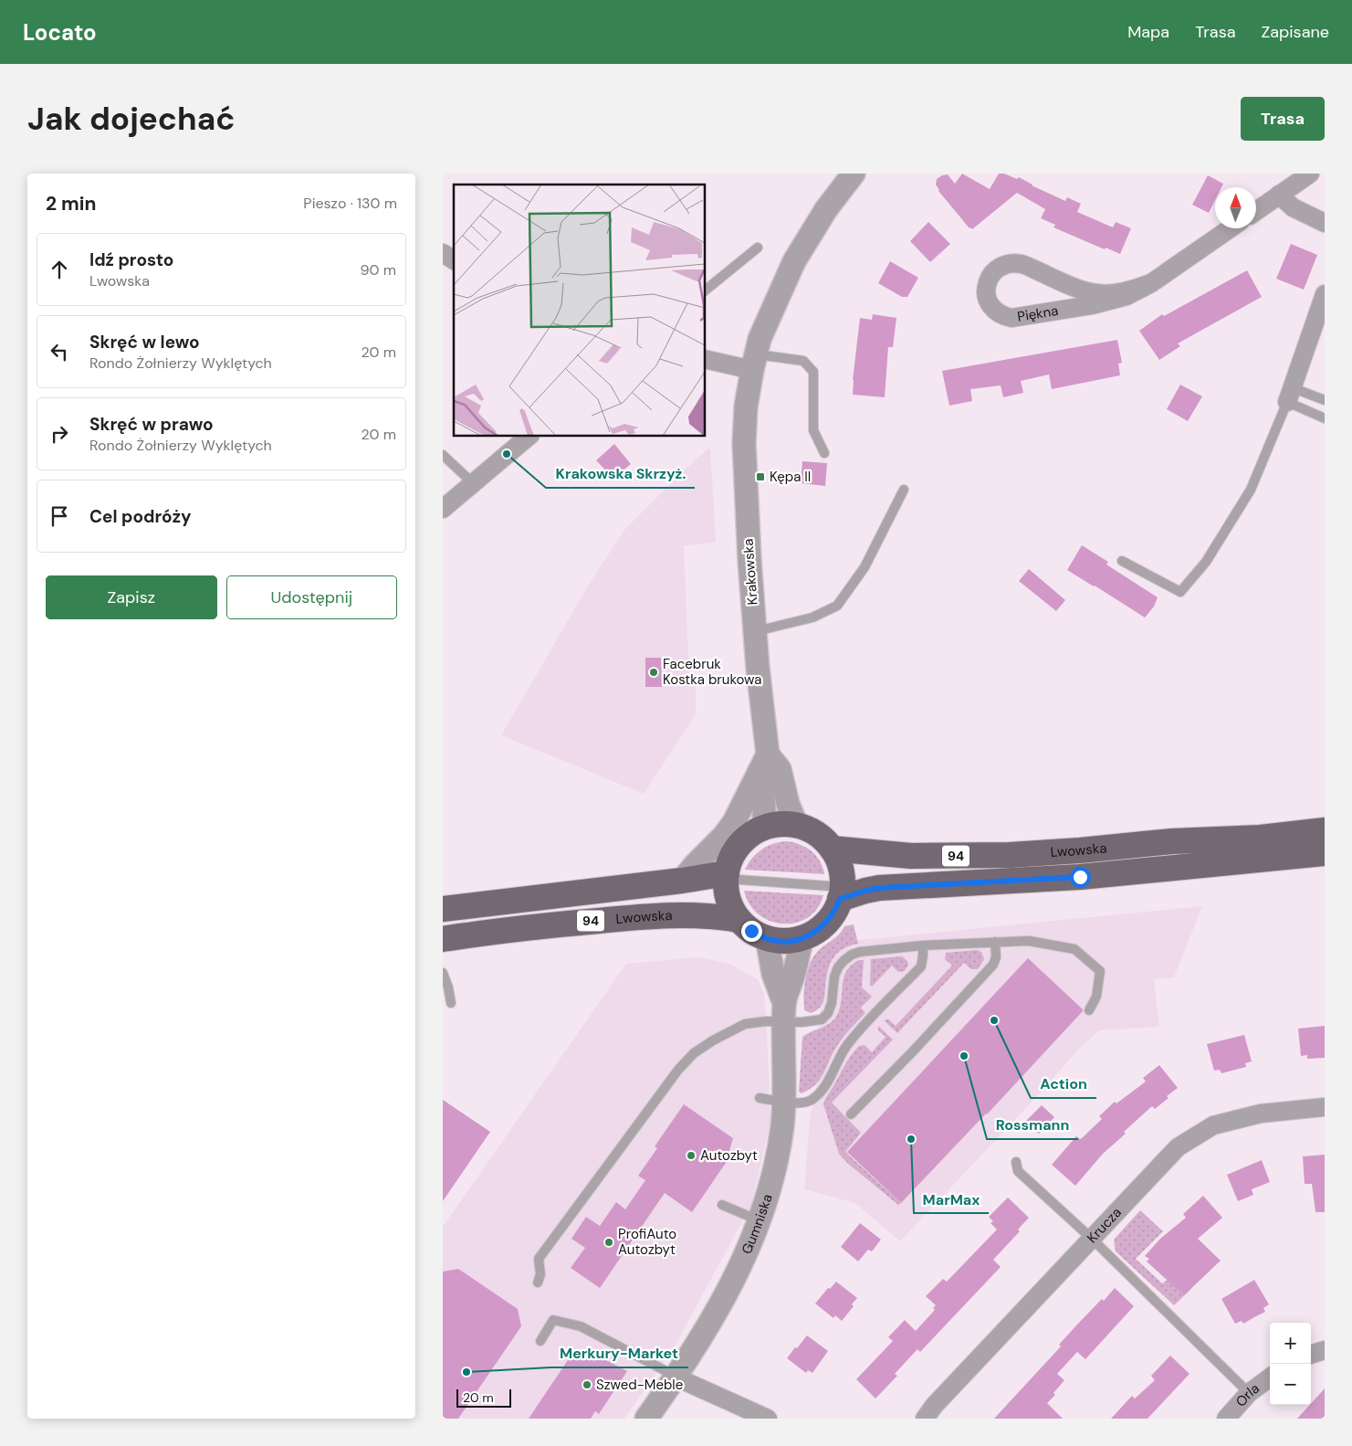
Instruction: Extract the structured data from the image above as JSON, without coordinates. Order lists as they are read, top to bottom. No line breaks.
{"streets":{"main road":["Lwowska","94"],"street":["Piękna","Krakowska","Gumniska","Krucza","Orla"]},"crossings":[["Krakowska","94"],["Lwowska","94"]],"places":{"other":["Krakowska Skrzyż.","Facebruk Kostka brukowa","Action","Rossmann","MarMax","Autozbyt","ProfiAuto Autozbyt","Merkury-Market","Szwed-Meble"],"transit":["Kępa II"]},"scale_bar":"20 m","north":"top","page":{"header":"Locato","nav":["Mapa","Trasa","Zapisane"],"buttons":["Trasa",["Zapisz","Udostępnij"]],"title":"Jak dojechać","heading":["2 min","Pieszo · 130 m"],"list":[["Idź prosto","Lwowska","90 m"],["Skręć w lewo","Rondo Żołnierzy Wyklętych","20 m"],["Skręć w prawo","Rondo Żołnierzy Wyklętych","20 m"],"Cel podróży"],"map_buttons":["+","−"],"scale":"20 m"}}
